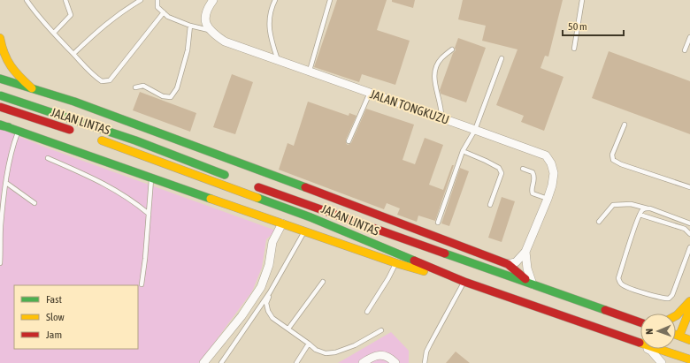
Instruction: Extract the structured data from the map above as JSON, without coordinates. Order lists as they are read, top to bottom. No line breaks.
{"streets":{"main road":["JALAN LINTAS"],"street":["JALAN TONGKUZU"]},"legend":["Fast","Slow","Jam"],"scale_bar":"50 m","north":"left"}
